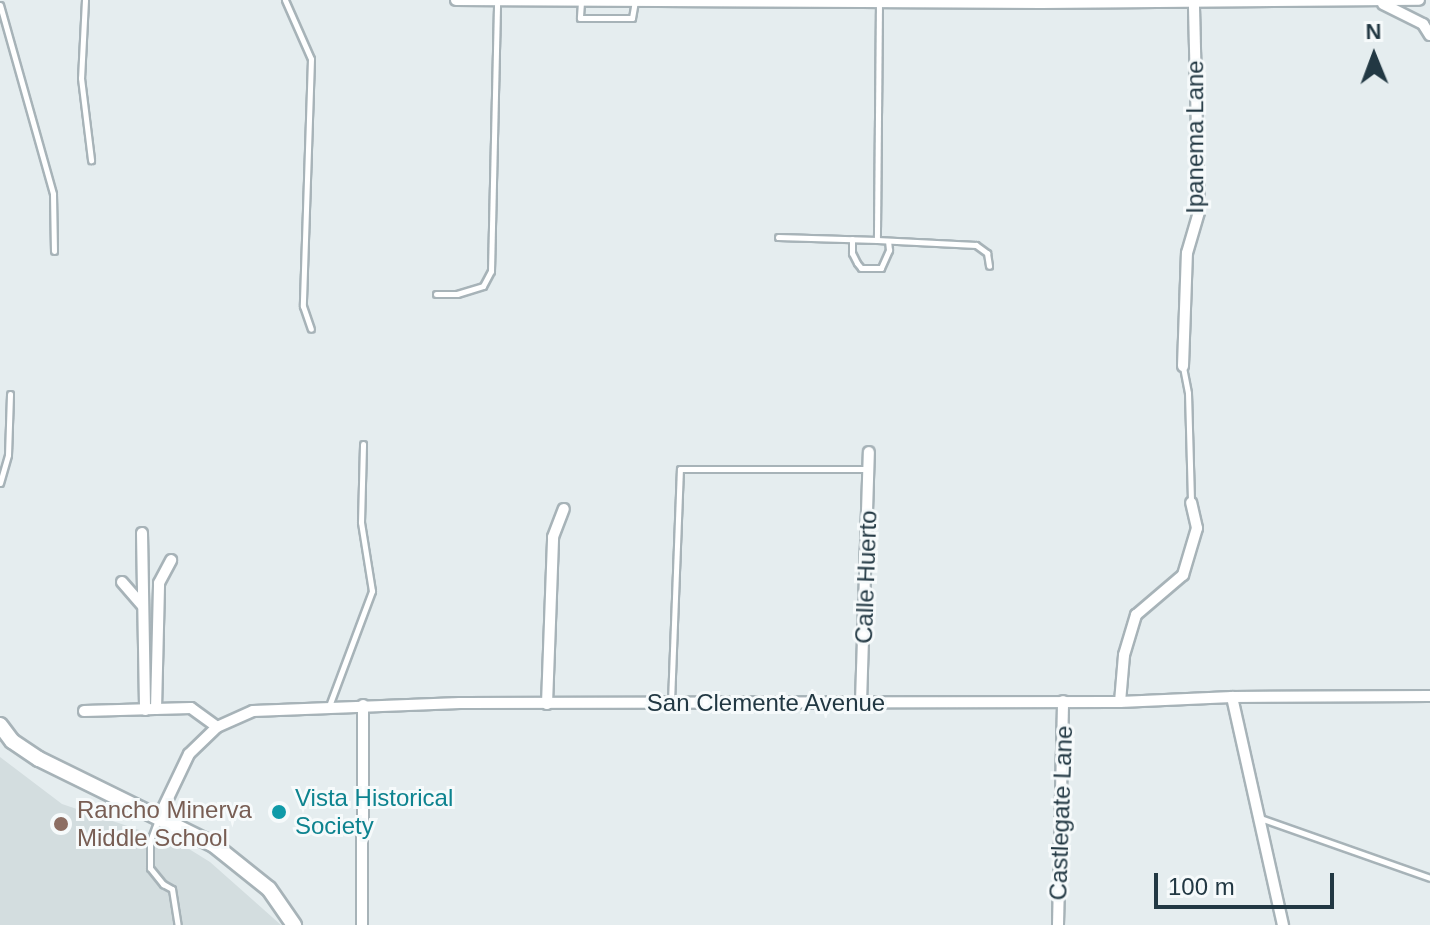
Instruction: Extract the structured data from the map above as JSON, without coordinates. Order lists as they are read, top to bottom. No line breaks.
{"streets":{"street":["Ipanema Lane","Calle Huerto","San Clemente Avenue","Castlegate Lane"]},"crossings":[["Calle Huerto","San Clemente Avenue"],["San Clemente Avenue","Castlegate Lane"]],"places":["Vista Historical Society","Rancho Minerva Middle School"],"scale_bar":"100 m","north":"top"}
